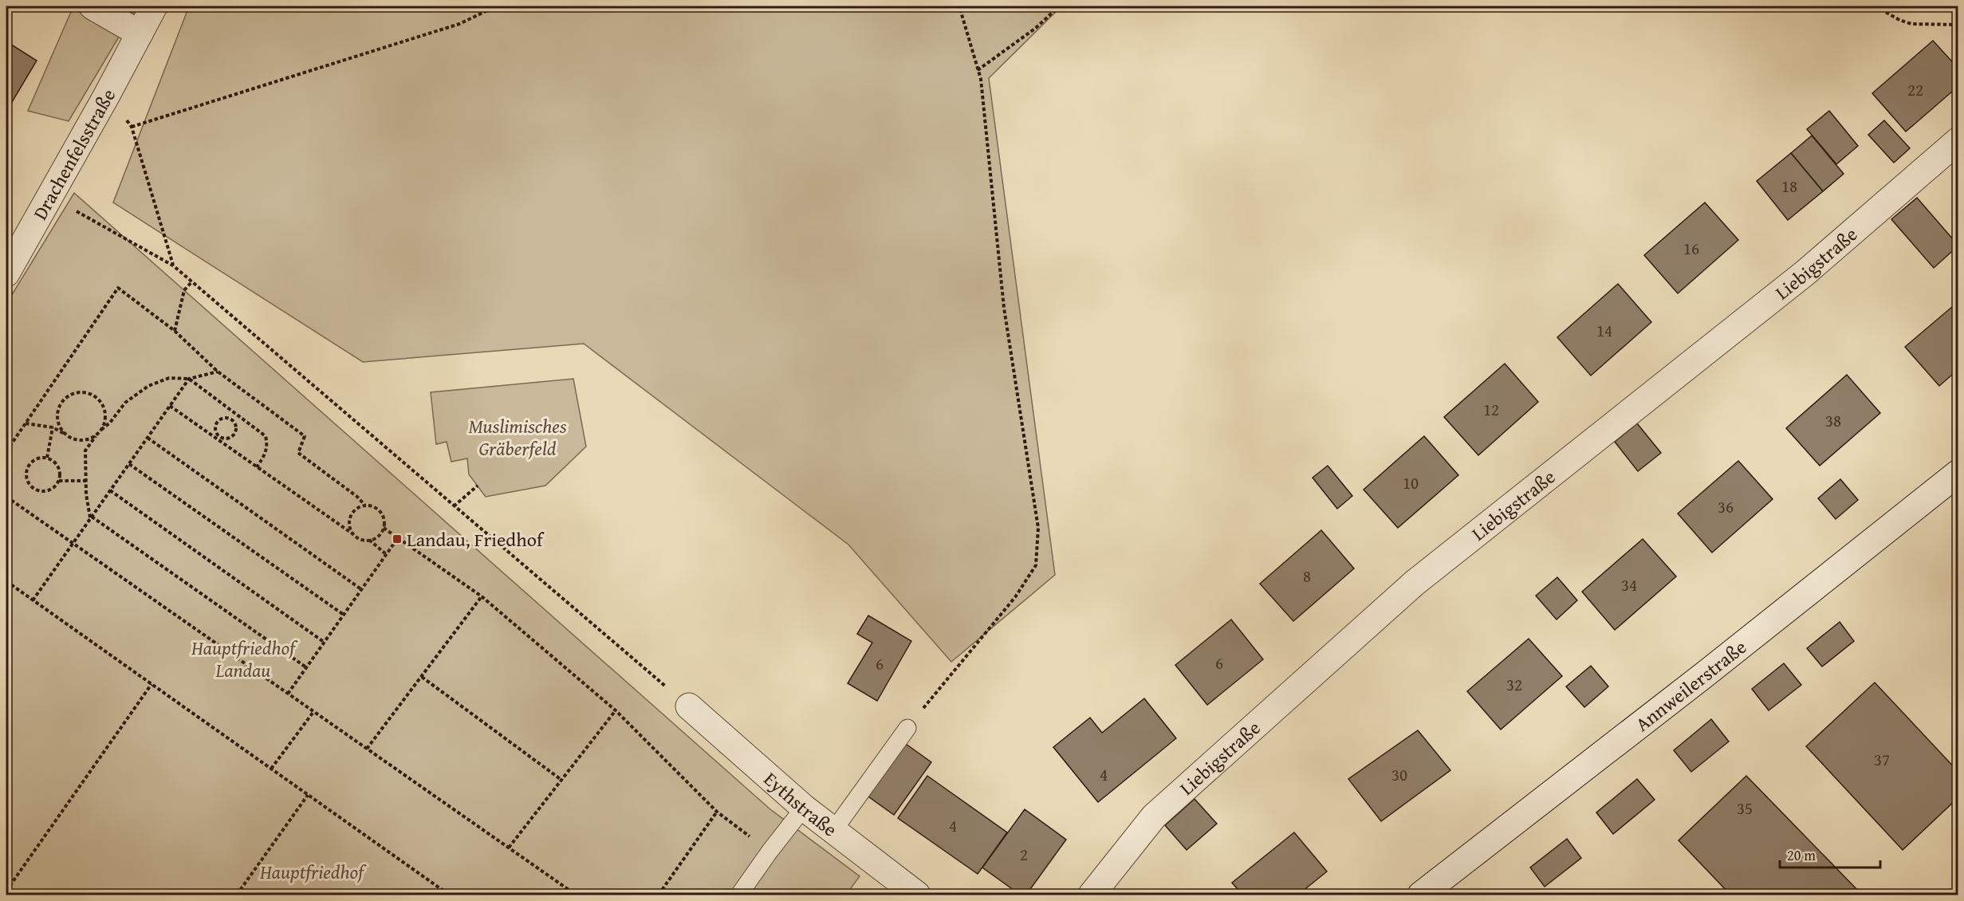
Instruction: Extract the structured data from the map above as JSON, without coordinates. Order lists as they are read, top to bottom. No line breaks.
{"streets":{"street":["Drachenfelsstraße","Liebigstraße","Annweilerstraße","Eythstraße"]},"parks":["Muslimisches Gräberfeld","Hauptfriedhof Landau","Hauptfriedhof"],"places":{"transit":["Landau, Friedhof"]},"house_numbers":["22","18","16","14","12","38","10","36","8","34","6","6","32","37","4","30","35","4","2"],"scale_bar":"20 m"}
